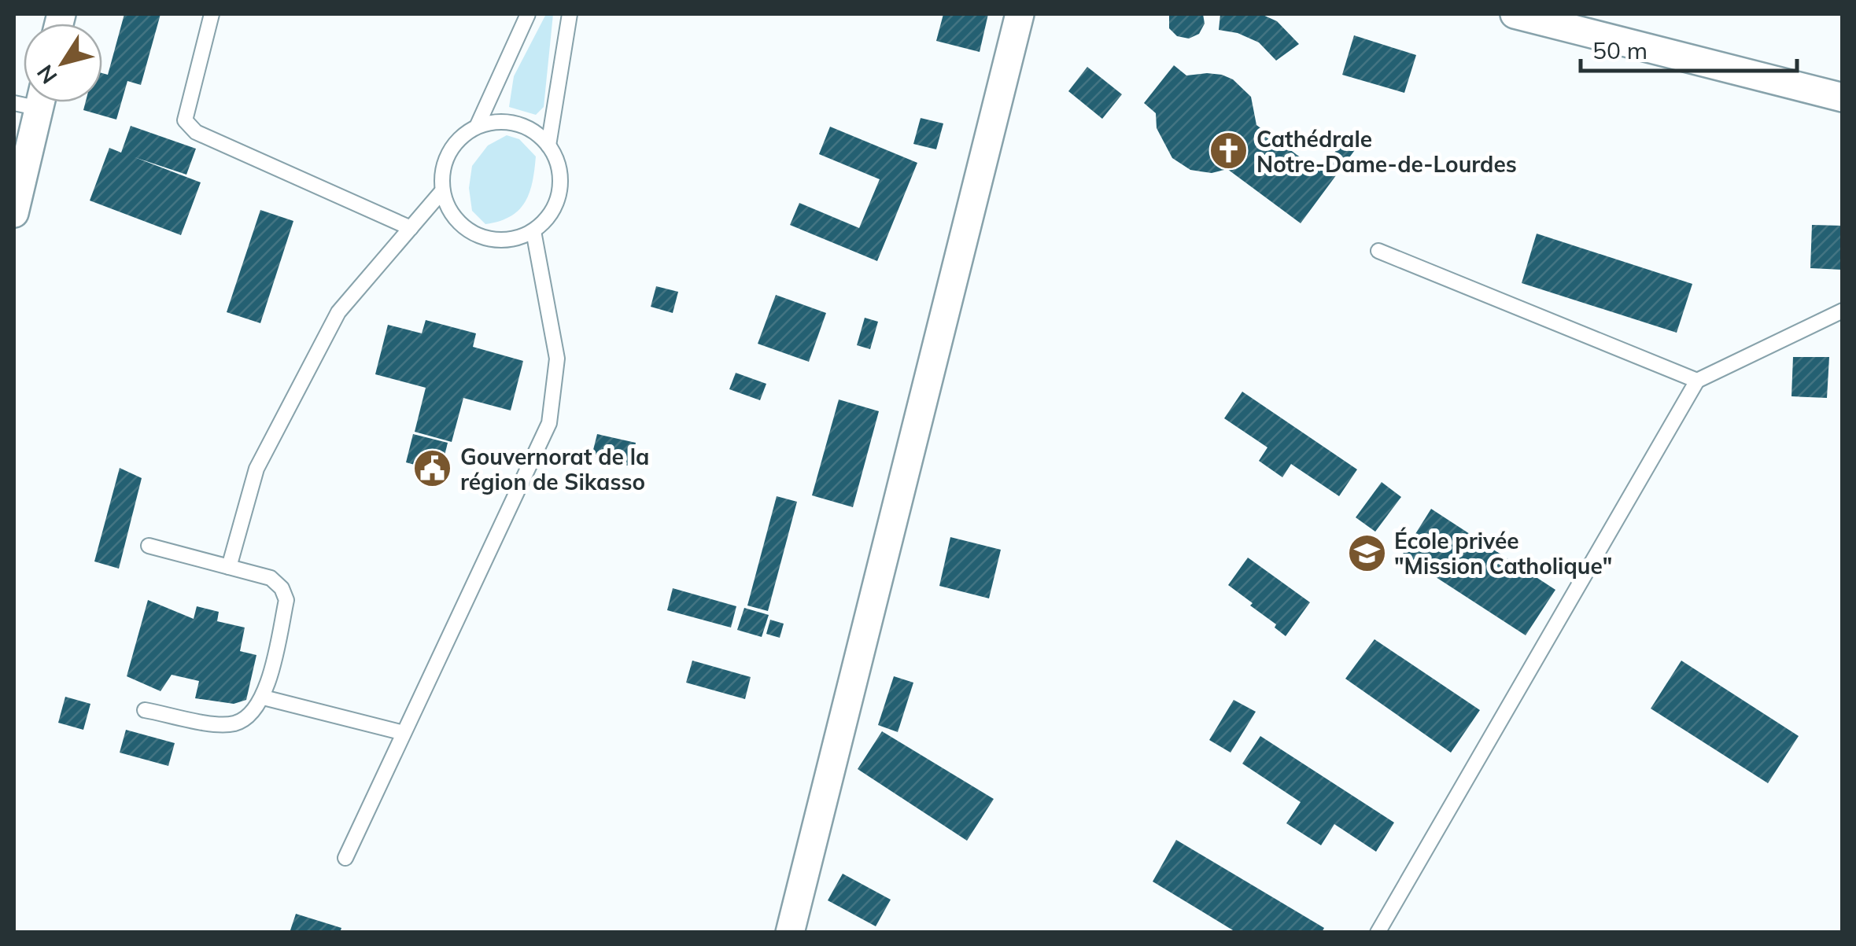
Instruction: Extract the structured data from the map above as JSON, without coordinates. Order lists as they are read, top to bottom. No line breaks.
{"places":{"church":["Cathédrale Notre-Dame-de-Lourdes"],"public building":["Gouvernorat de la région de Sikasso"],"school or university":["École privée \"Mission Catholique\""]},"scale_bar":"50 m","north":"bottom left"}
